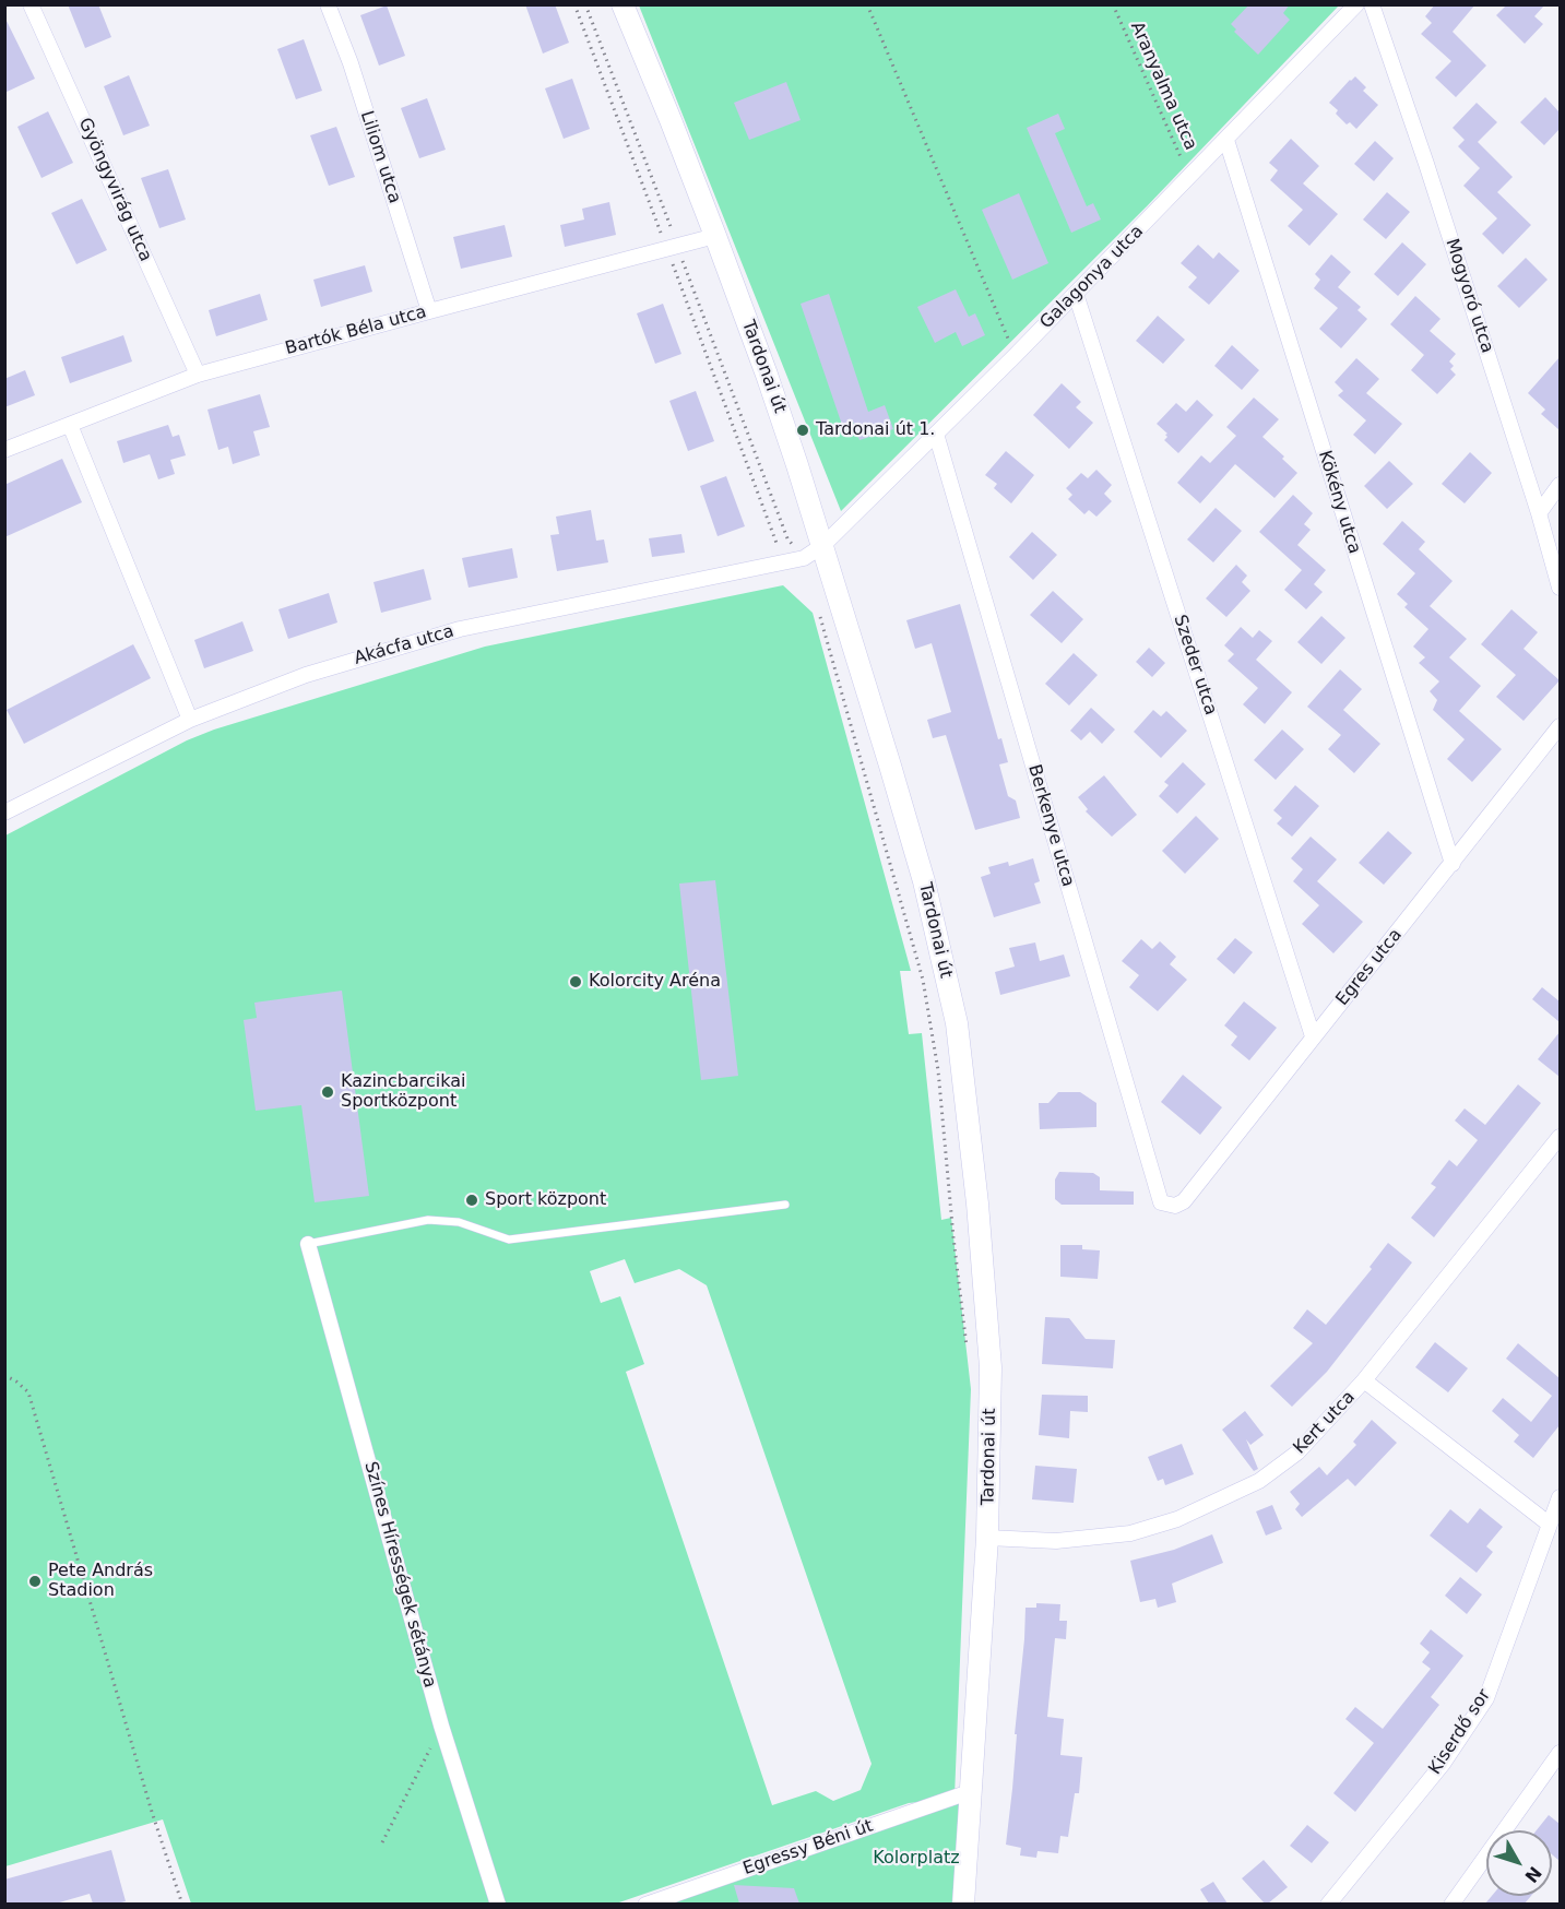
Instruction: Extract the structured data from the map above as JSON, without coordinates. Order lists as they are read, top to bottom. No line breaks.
{"streets":{"street":["Liliom utca","Gyöngyvirág utca","Galagonya utca","Mogyoró utca","Bartók Béla utca","Tardonai út","Kökény utca","Akácfa utca","Szeder utca","Berkenye utca","Egres utca","Kert utca","Színes Hírességek sétánya","Kiserdő sor","Egressy Béni út"],"path":["Aranyalma utca"]},"crossings":[["Aranyalma utca","Galagonya utca"],["Liliom utca","Bartók Béla utca"],["Gyöngyvirág utca","Bartók Béla utca"],["Galagonya utca","Tardonai út"],["Galagonya utca","Kökény utca"],["Galagonya utca","Akácfa utca"],["Galagonya utca","Szeder utca"],["Galagonya utca","Berkenye utca"],["Bartók Béla utca","Tardonai út"],["Tardonai út","Akácfa utca"],["Tardonai út","Kert utca"],["Tardonai út","Egressy Béni út"],["Kökény utca","Egres utca"],["Szeder utca","Egres utca"],["Berkenye utca","Egres utca"]],"parks":["Kolorplatz"],"places":["Tardonai út 1.","Kolorcity Aréna","Kazincbarcikai Sportközpont","Sport központ","Pete András Stadion"],"north":"bottom right"}
